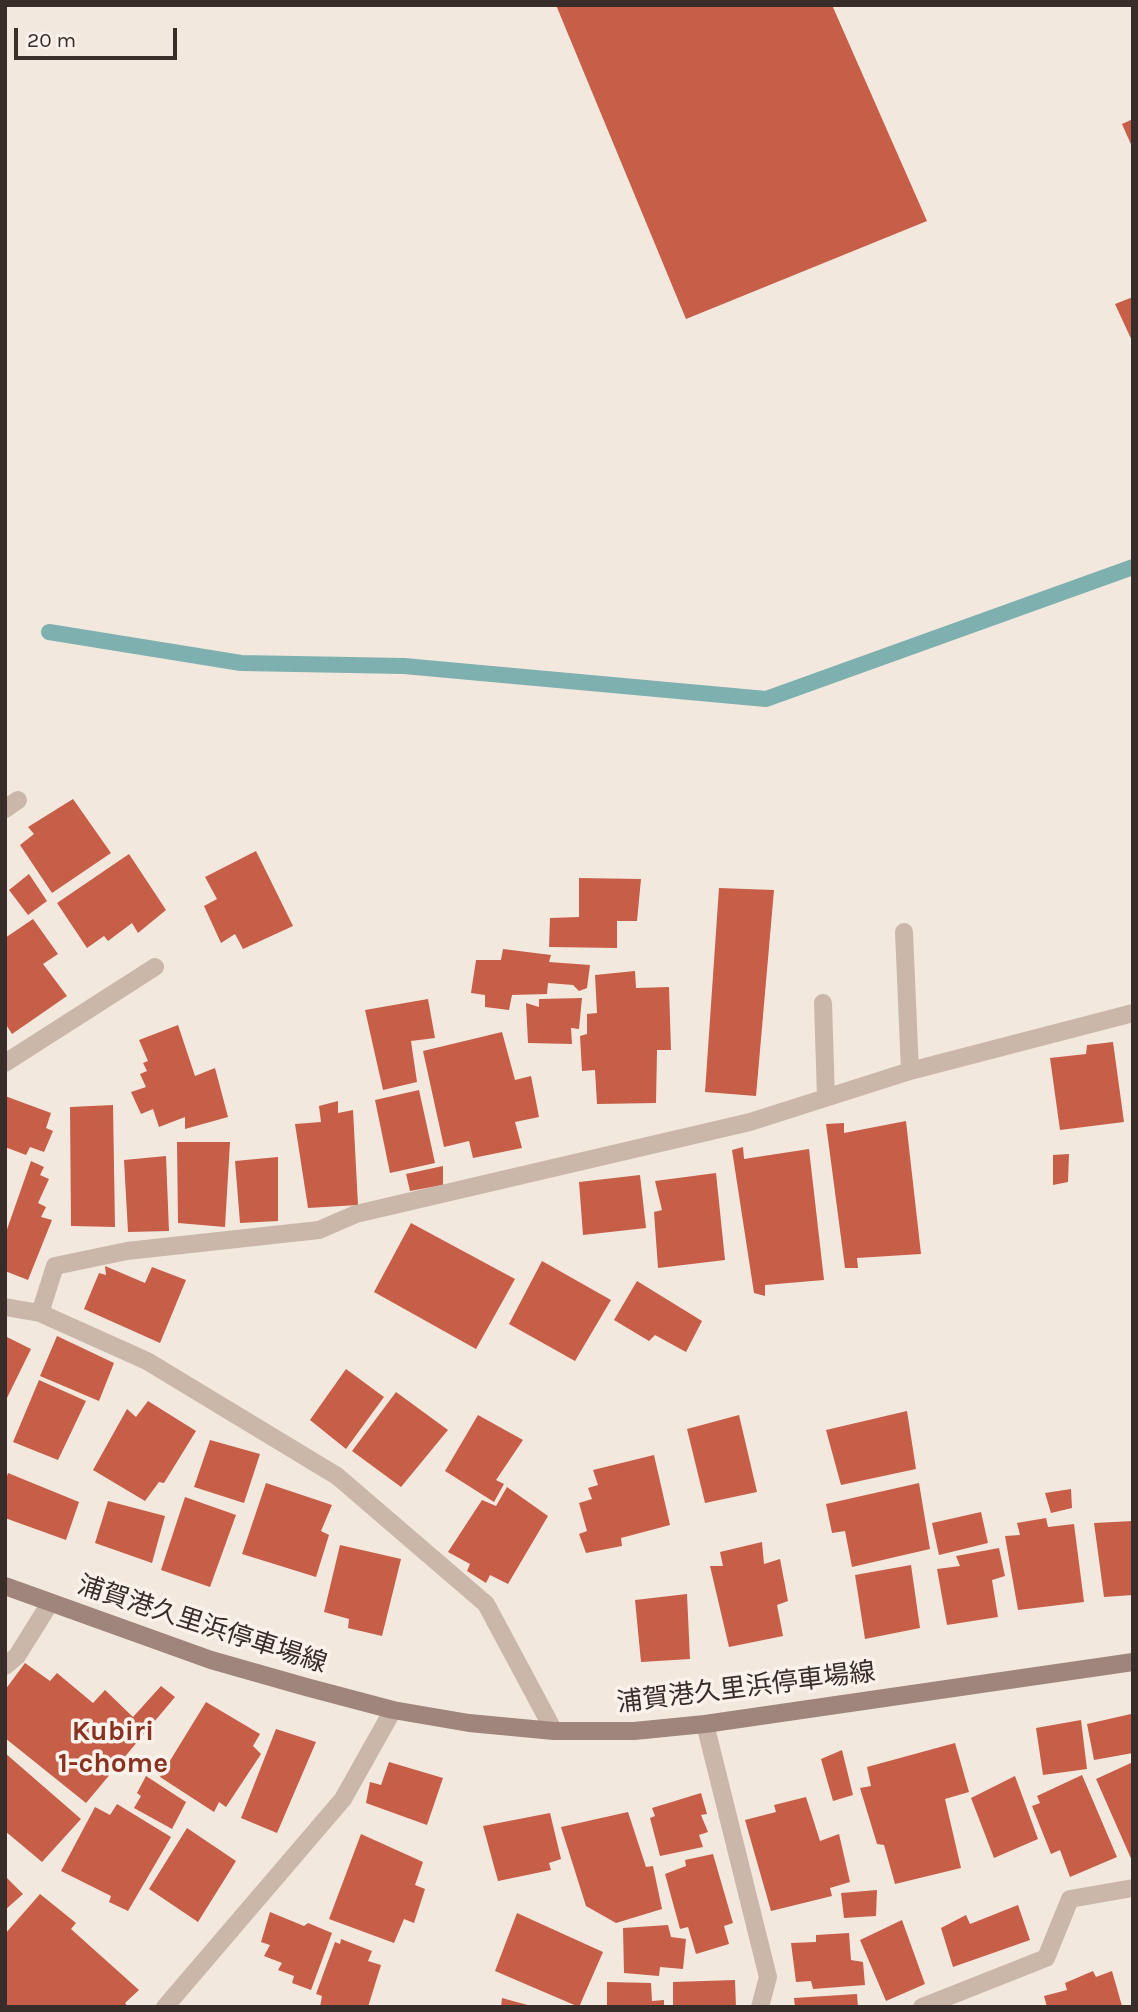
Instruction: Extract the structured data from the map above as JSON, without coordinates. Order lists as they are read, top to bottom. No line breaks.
{"streets":{"main road":["浦賀港久里浜停車場線"]},"districts":["Kubiri 1-chome"],"scale_bar":"20 m"}
